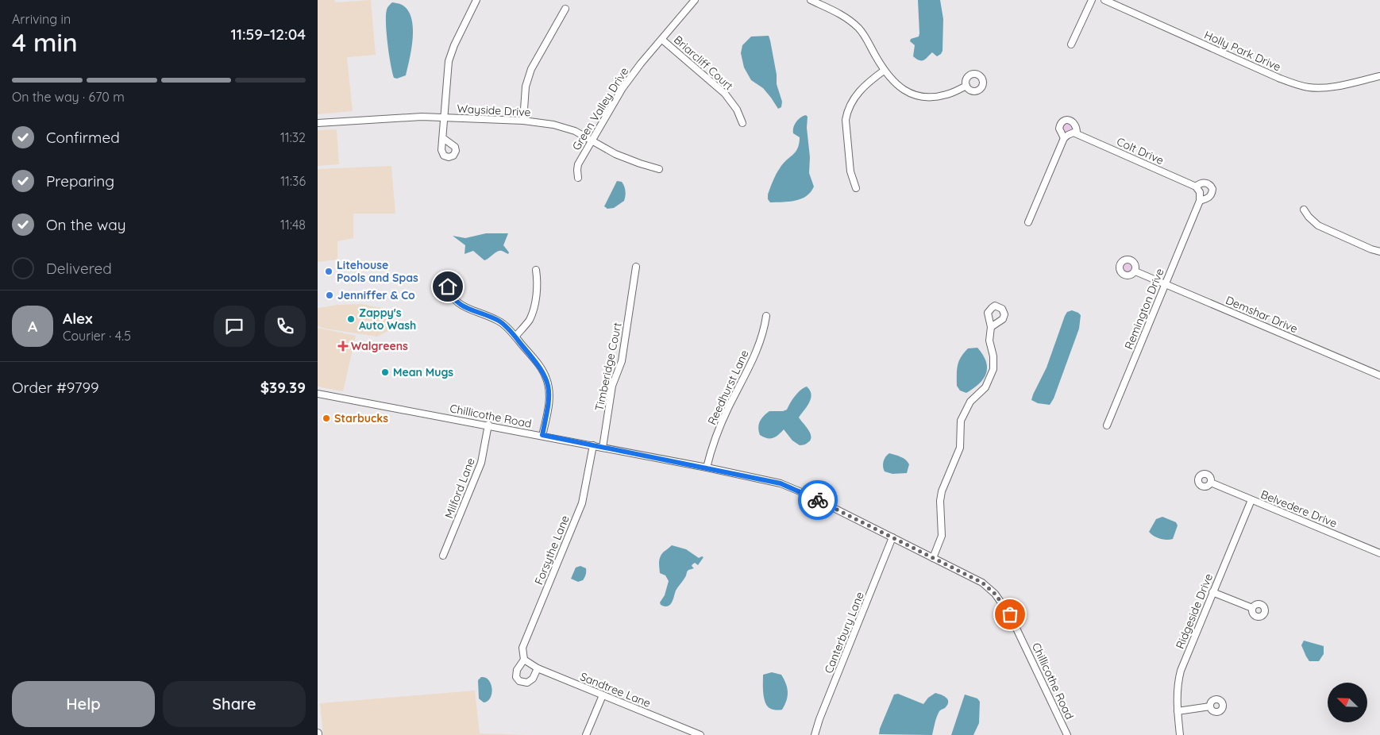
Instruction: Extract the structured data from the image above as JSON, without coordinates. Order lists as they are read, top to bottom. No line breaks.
{"streets":{"street":["Holly Park Drive","Briarcliff Court","Green Valley Drive","Wayside Drive","Colt Drive","Remington Drive","Demshar Drive","Timberidge Court","Reedhurst Lane","Chillicothe Road","Milford Lane","Belvedere Drive","Forsythe Lane","Ridgeside Drive","Canterbury Lane","Sandtree Lane"]},"crossings":[["Briarcliff Court","Green Valley Drive"],["Green Valley Drive","Wayside Drive"],["Colt Drive","Remington Drive"],["Remington Drive","Demshar Drive"],["Timberidge Court","Chillicothe Road"],["Reedhurst Lane","Chillicothe Road"],["Chillicothe Road","Milford Lane"],["Chillicothe Road","Forsythe Lane"],["Chillicothe Road","Canterbury Lane"],["Belvedere Drive","Ridgeside Drive"],["Forsythe Lane","Sandtree Lane"]],"places":{"other":["Litehouse Pools and Spas","Jenniffer & Co","Zappy's Auto Wash","Mean Mugs","Starbucks"],"health":["Walgreens"]},"north":"top left","page":{"heading":["4 min","Arriving in","11:59–12:04"],"panel":["Alex","Courier · 4.5","Order #9799","$39.39"],"bar":"On the way · 670 m","list":[["Confirmed","11:32"],["Preparing","11:36"],["On the way","11:48"],"Delivered"],"round":"A","buttons":["Help","Share"]}}
